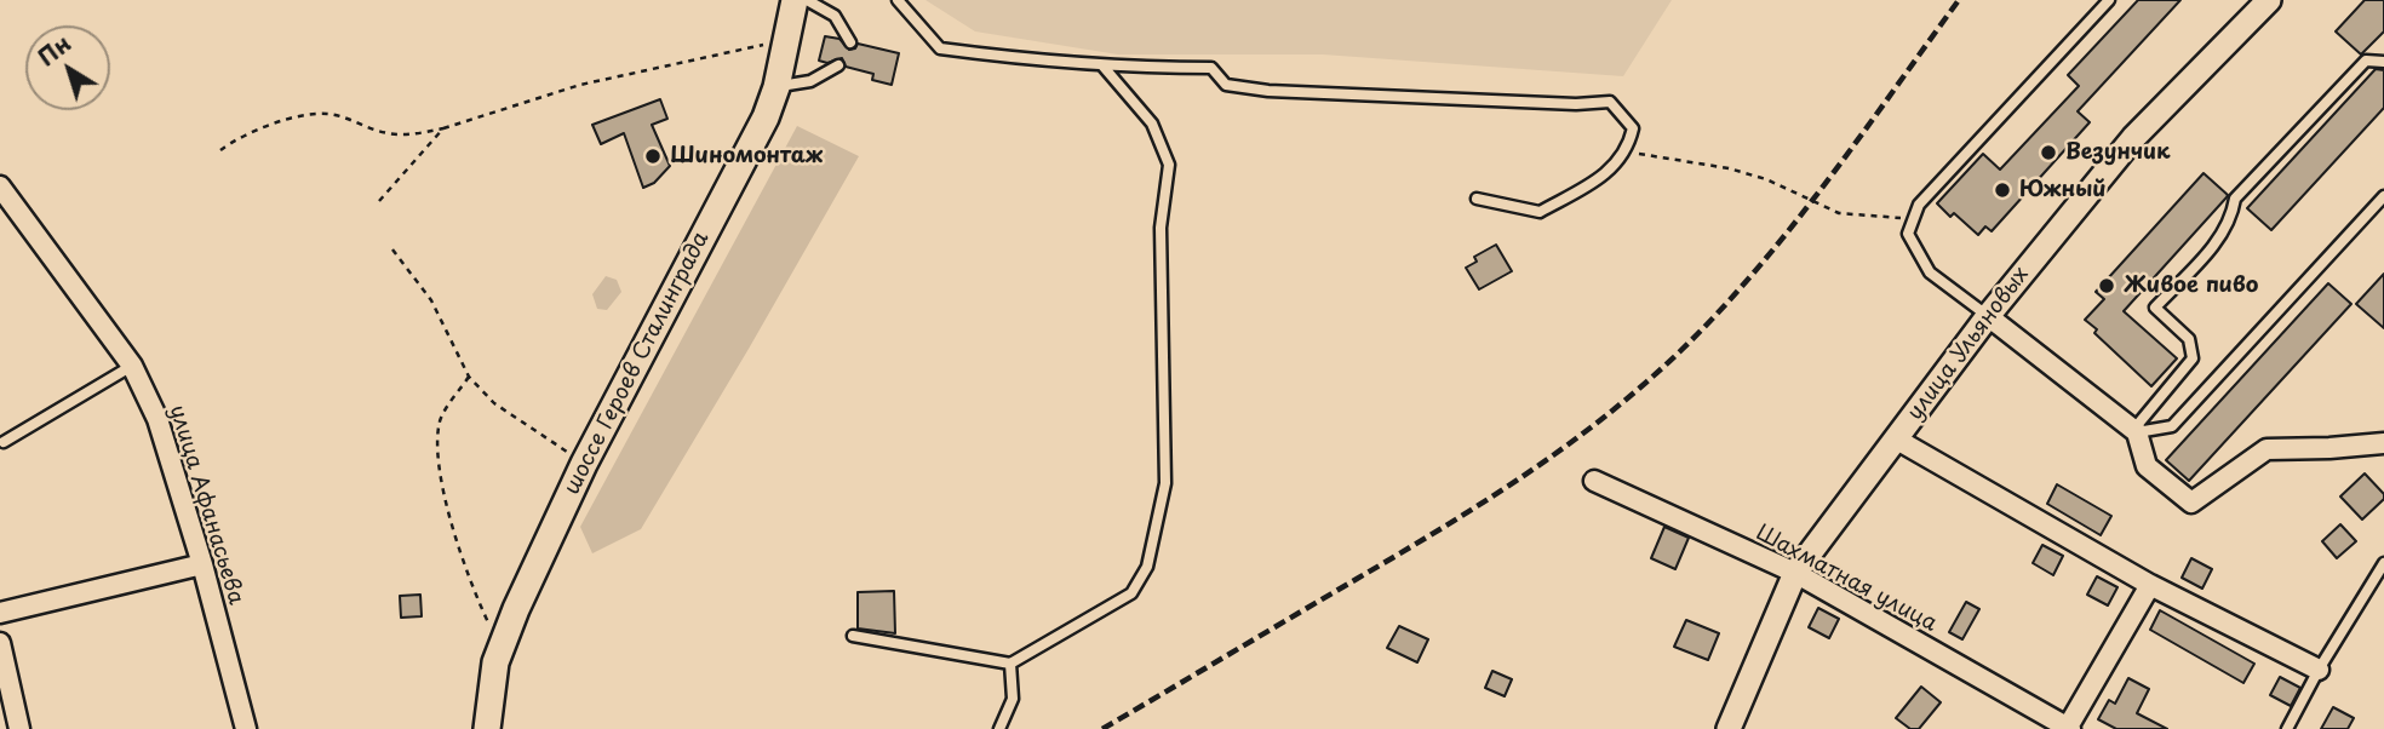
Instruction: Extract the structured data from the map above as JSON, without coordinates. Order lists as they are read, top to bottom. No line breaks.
{"streets":{"main road":["шоссе Героев Сталинграда"],"street":["улица Ульяновых","улица Афанасьева","Шахматная улица"]},"crossings":[["улица Ульяновых","Шахматная улица"]],"places":["Везунчик","Шиномонтаж","Южный","Живое пиво"],"north":"top left"}
